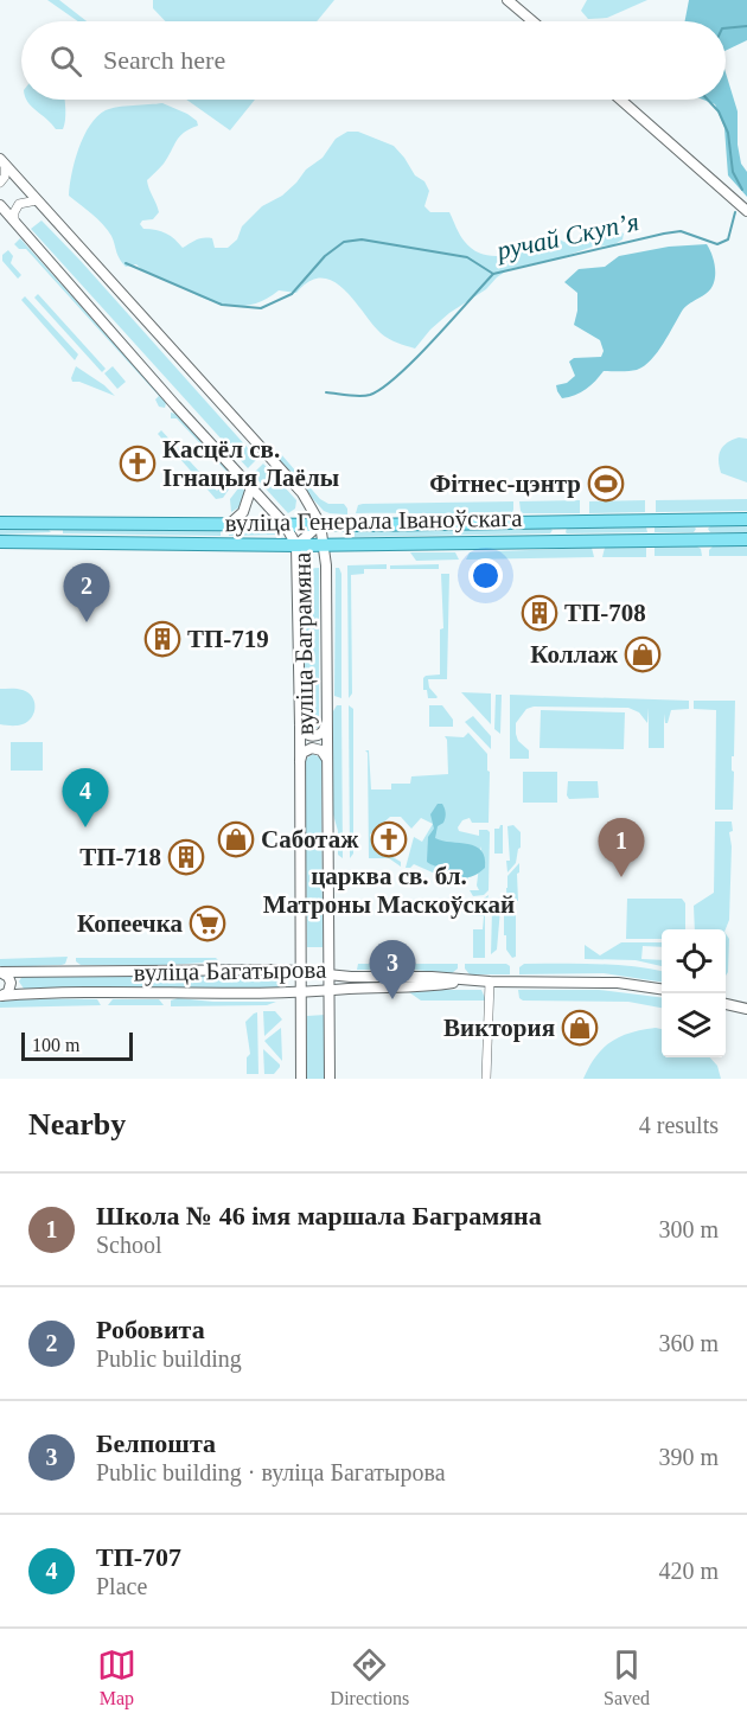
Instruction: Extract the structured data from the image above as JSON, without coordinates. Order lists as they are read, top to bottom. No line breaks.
{"streets":{"main road":["вуліца Генерала Іваноўскага"],"street":["вуліца Баграмяна","вуліца Багатырова"]},"crossings":[["вуліца Генерала Іваноўскага","вуліца Баграмяна"],["вуліца Баграмяна","вуліца Багатырова"]],"water":["ручай Скупʼя"],"places":{"church":["Касцёл св. Ігнацыя Лаёлы","царква св. бл. Матроны Маскоўскай"],"sports":["Фітнес-цэнтр"],"building":["ТП-708","ТП-719","ТП-718"],"shop":["Коллаж","Саботаж","Виктория"],"supermarket":["Копеечка"]},"scale_bar":"100 m","page":{"search":"Search here","pins":["2","4","1","3"],"scale":"100 m","heading":["Nearby","4 results"],"list":[{"mark":"1","name":"Школа № 46 імя маршала Баграмяна","note":"School","value":"300 m"},{"mark":"2","name":"Робовита","note":"Public building","value":"360 m"},{"mark":"3","name":"Белпошта","note":"Public building · вуліца Багатырова","value":"390 m"},{"mark":"4","name":"ТП-707","note":"Place","value":"420 m"}],"nav":["Map","Directions","Saved"]}}
